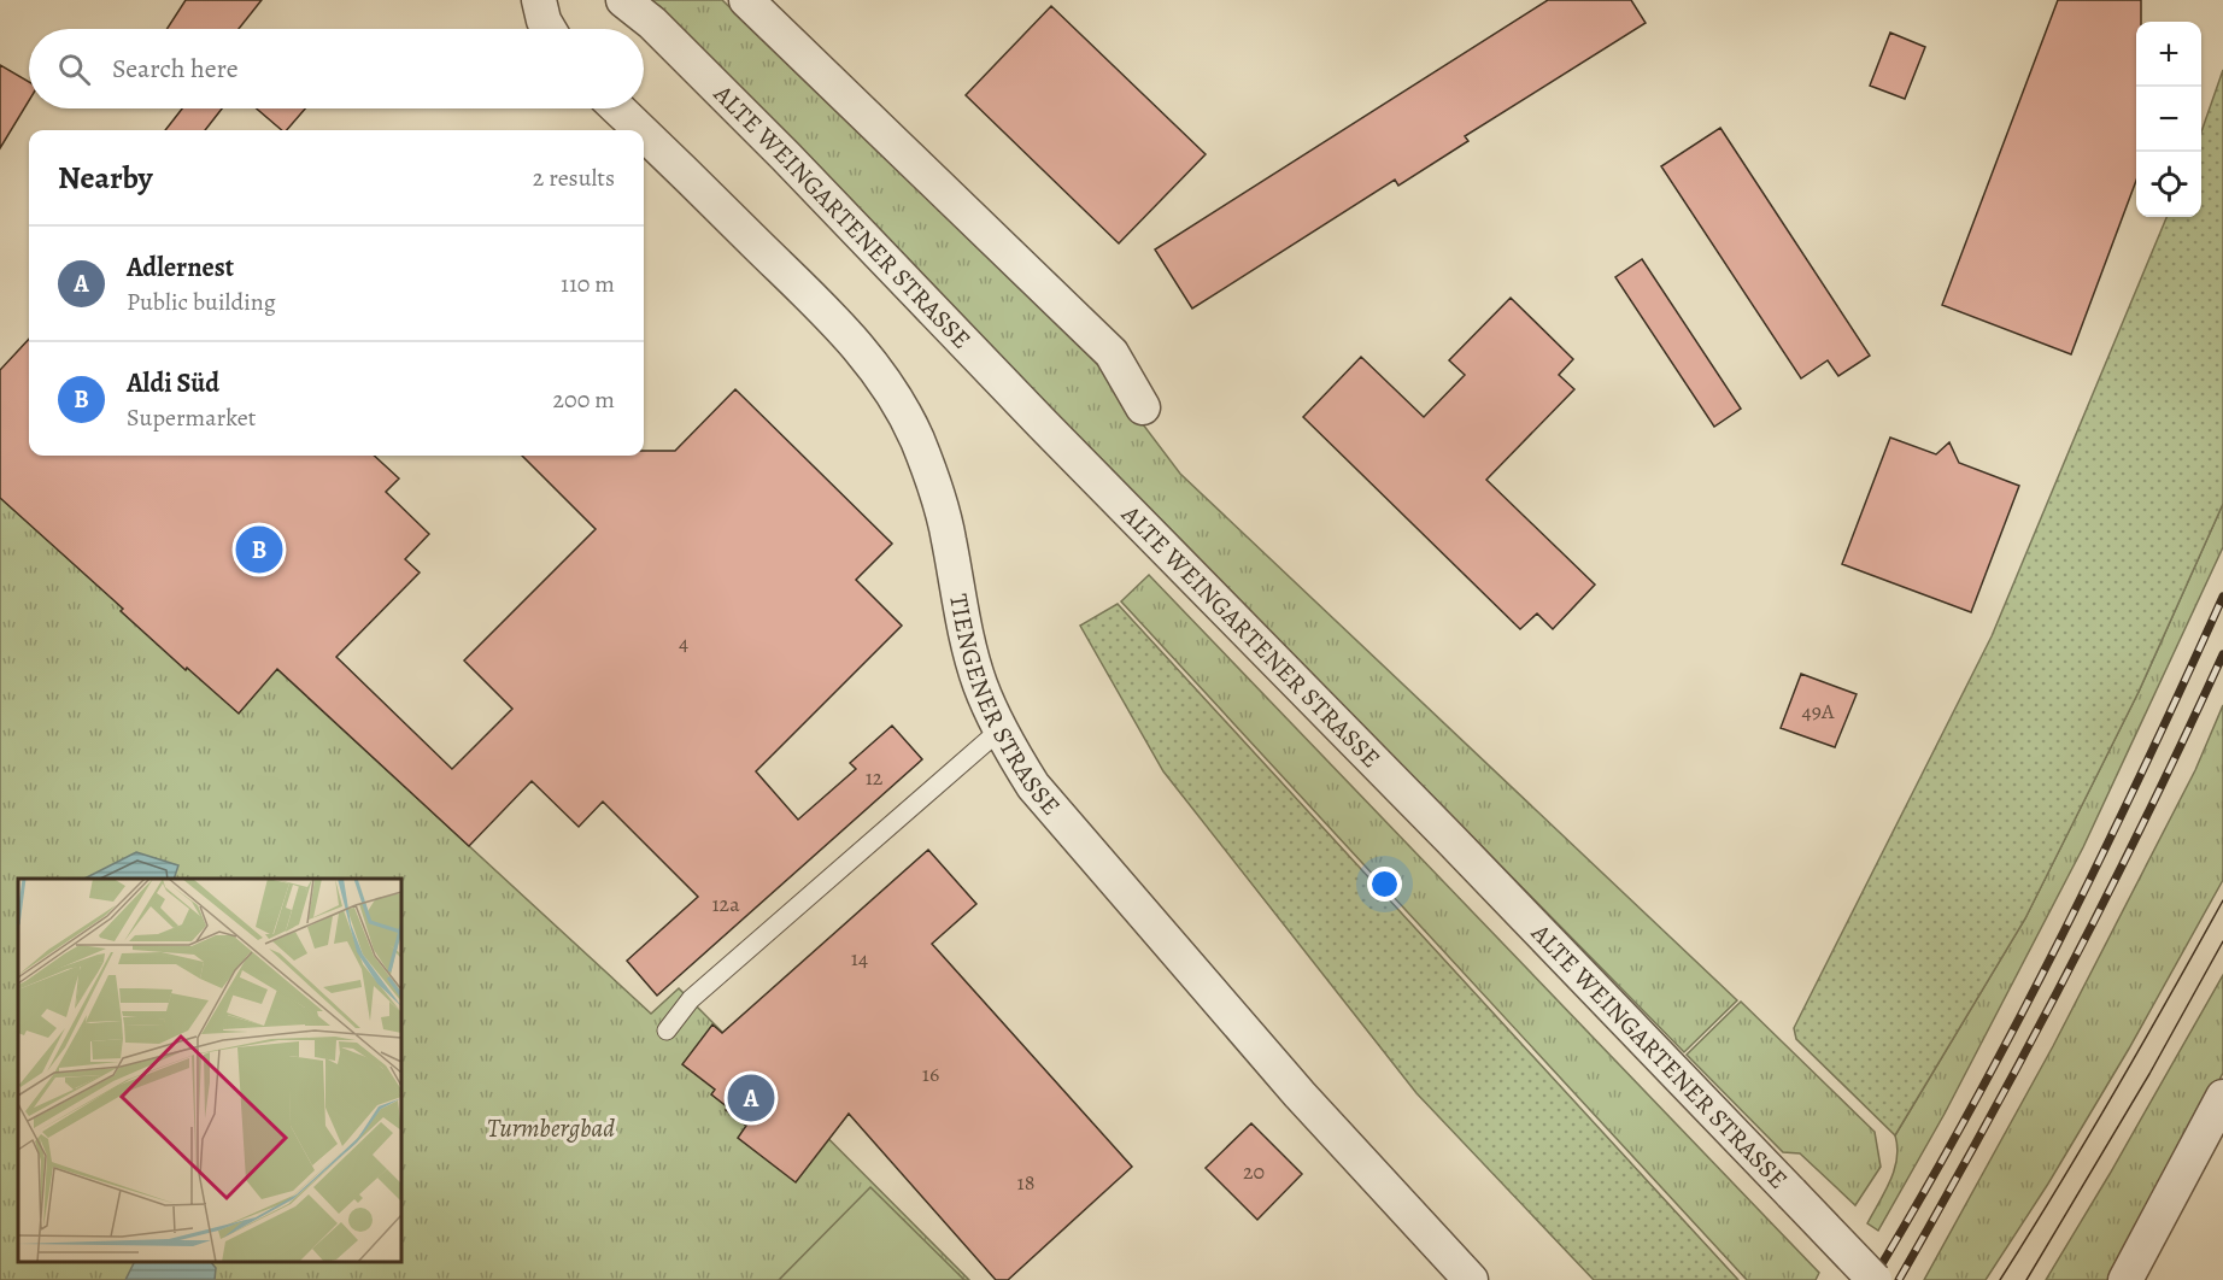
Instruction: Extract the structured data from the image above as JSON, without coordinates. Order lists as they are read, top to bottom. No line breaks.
{"streets":{"street":["ALTE WEINGARTENER STRASSE","TIENGENER STRASSE"]},"parks":["Turmbergbad"],"house_numbers":["4","49A","12","12a","14","16","20","18"],"page":{"map_buttons":["+","−"],"search":"Search here","heading":["Nearby","2 results"],"list":[{"mark":"A","name":"Adlernest","note":"Public building","value":"110 m"},{"mark":"B","name":"Aldi Süd","note":"Supermarket","value":"200 m"}],"pins":["B","A"]}}
